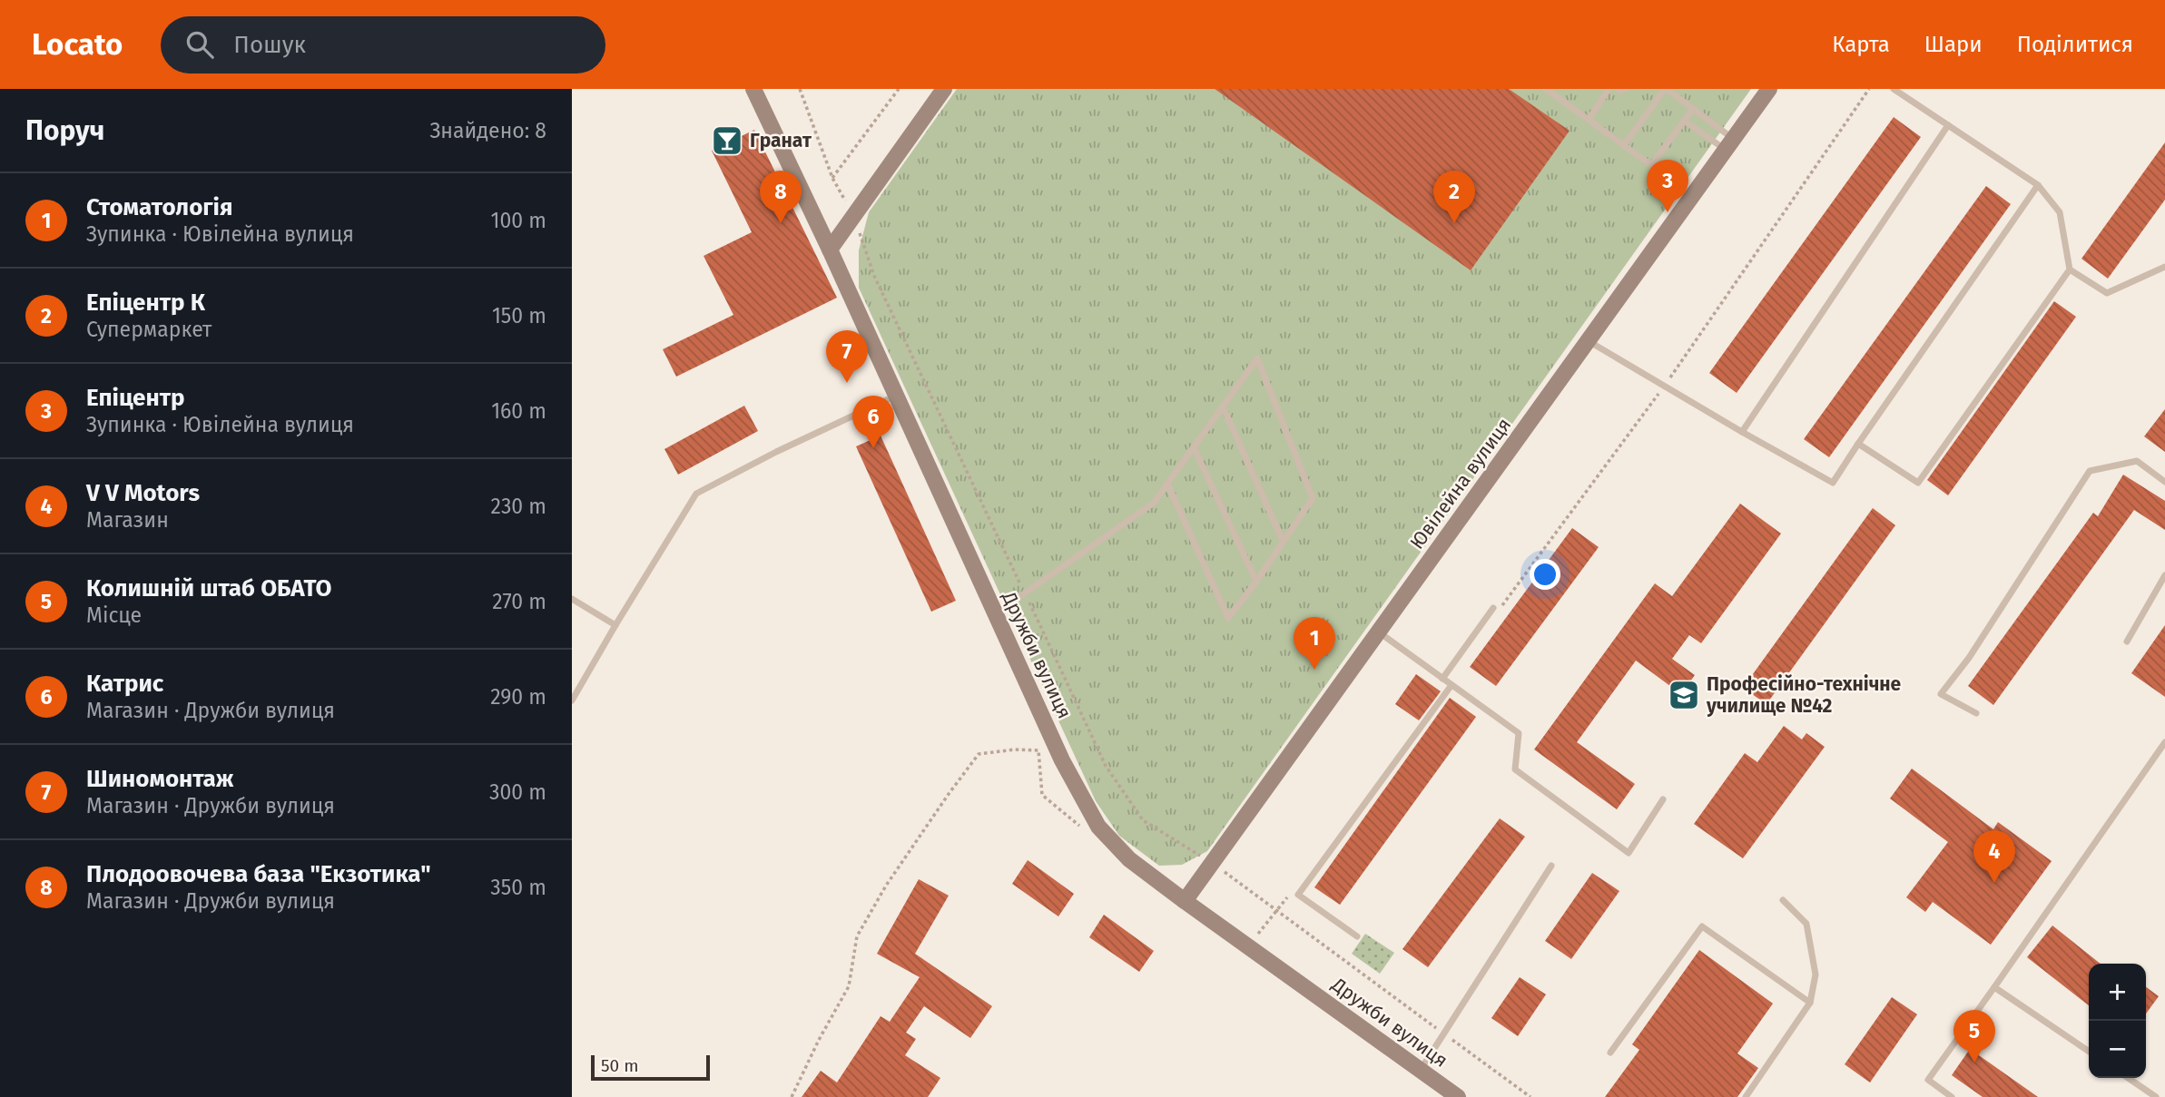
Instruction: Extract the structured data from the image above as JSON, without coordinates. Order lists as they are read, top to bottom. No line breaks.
{"streets":{"street":["Ювілейна вулиця","Дружби вулиця"]},"crossings":[["Ювілейна вулиця","Дружби вулиця"]],"places":{"bar":["Гранат"],"school or university":["Професійно-технічне училище №42"]},"scale_bar":"50 m","page":{"header":"Locato","search":"Пошук","nav":["Карта","Шари","Поділитися"],"heading":["Поруч","Знайдено: 8"],"pins":["3","2","8","7","6","1","4","5"],"list":[{"mark":"1","name":"Стоматологія","note":"Зупинка · Ювілейна вулиця","value":"100 m"},{"mark":"2","name":"Епіцентр К","note":"Супермаркет","value":"150 m"},{"mark":"3","name":"Епіцентр","note":"Зупинка · Ювілейна вулиця","value":"160 m"},{"mark":"4","name":"V V Motors","note":"Магазин","value":"230 m"},{"mark":"5","name":"Колишній штаб ОБАТО","note":"Місце","value":"270 m"},{"mark":"6","name":"Катрис","note":"Магазин · Дружби вулиця","value":"290 m"},{"mark":"7","name":"Шиномонтаж","note":"Магазин · Дружби вулиця","value":"300 m"},{"mark":"8","name":"Плодоовочева база \"Екзотика\"","note":"Магазин · Дружби вулиця","value":"350 m"}],"map_buttons":["+","−"],"scale":"50 m"}}
